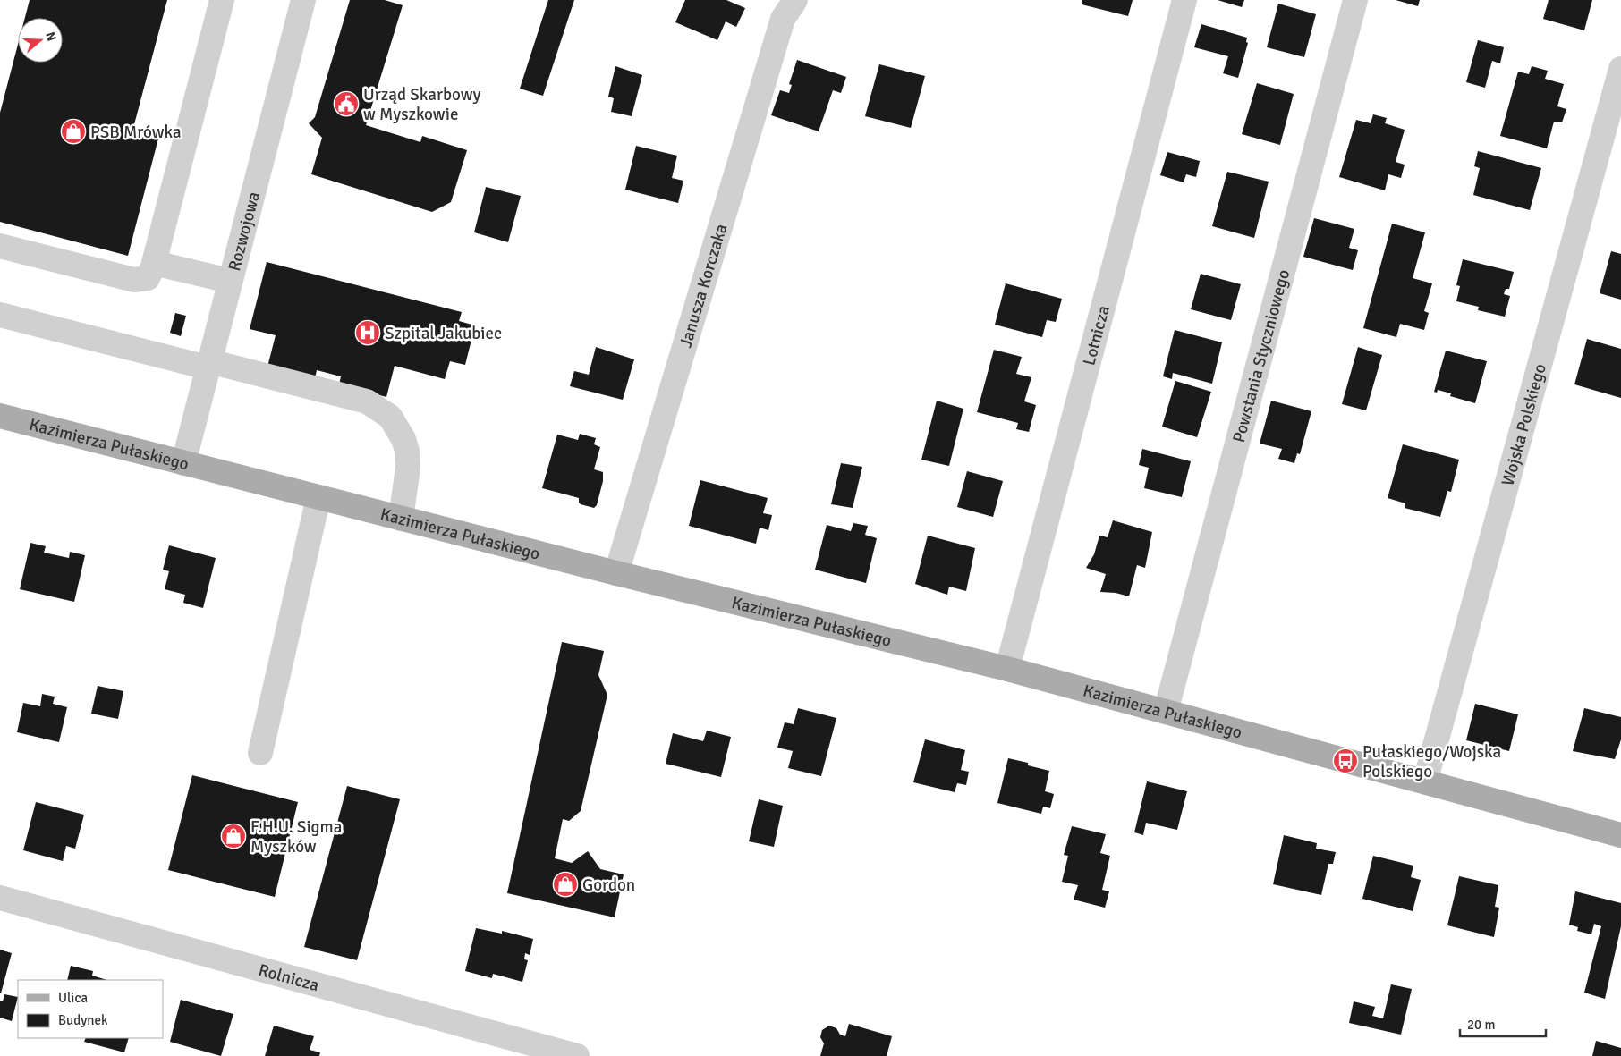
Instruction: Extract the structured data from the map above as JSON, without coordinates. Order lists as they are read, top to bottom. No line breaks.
{"streets":{"main road":["Kazimierza Pułaskiego"],"street":["Rozwojowa","Janusza Korczaka","Lotnicza","Powstania Styczniowego","Wojska Polskiego","Rolnicza"]},"crossings":[["Rozwojowa","Kazimierza Pułaskiego"],["Janusza Korczaka","Kazimierza Pułaskiego"],["Lotnicza","Kazimierza Pułaskiego"],["Powstania Styczniowego","Kazimierza Pułaskiego"],["Wojska Polskiego","Kazimierza Pułaskiego"]],"places":{"public building":["Urząd Skarbowy w Myszkowie"],"shop":["PSB Mrówka","F.H.U. Sigma Myszków","Gordon"],"hospital":["Szpital Jakubiec"],"bus stop":["Pułaskiego/Wojska Polskiego"]},"legend":["Ulica","Budynek"],"scale_bar":"20 m","north":"right"}
